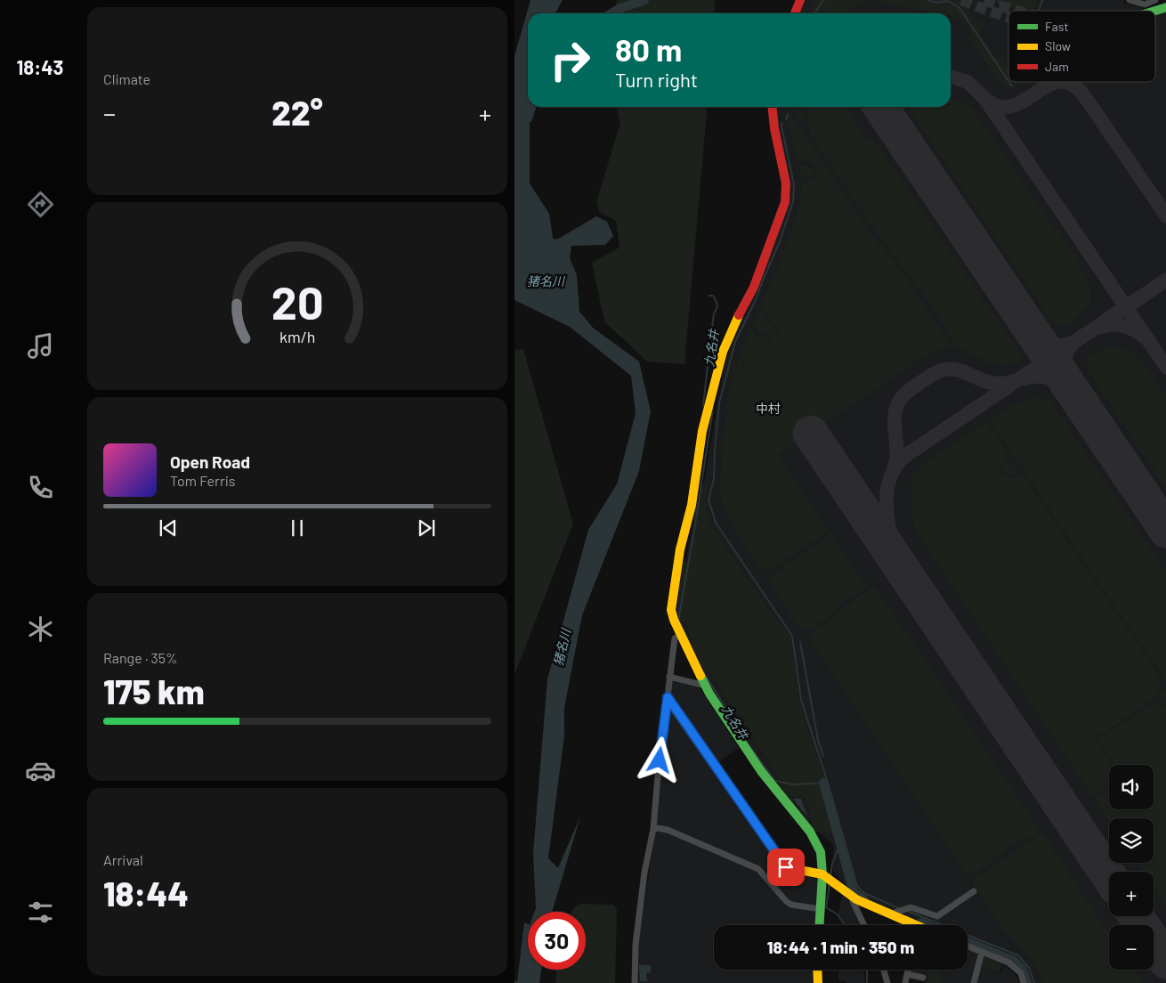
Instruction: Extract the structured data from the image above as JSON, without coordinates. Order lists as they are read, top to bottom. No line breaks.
{"districts":["中村"],"water":["猪名川","九名井"],"legend":["Fast","Slow","Jam"],"page":{"tabs":"18:43","tile":["Climate",["Range · 35%","175 km"],["Arrival","18:44"]],"turn":["80 m","Turn right"],"heat":["−","22°","+"],"song":["Open Road","Tom Ferris"],"map_buttons":["+","−"],"limit":"30","trip":"18:44 · 1 min · 350 m","gauge":["20","km/h"]}}
